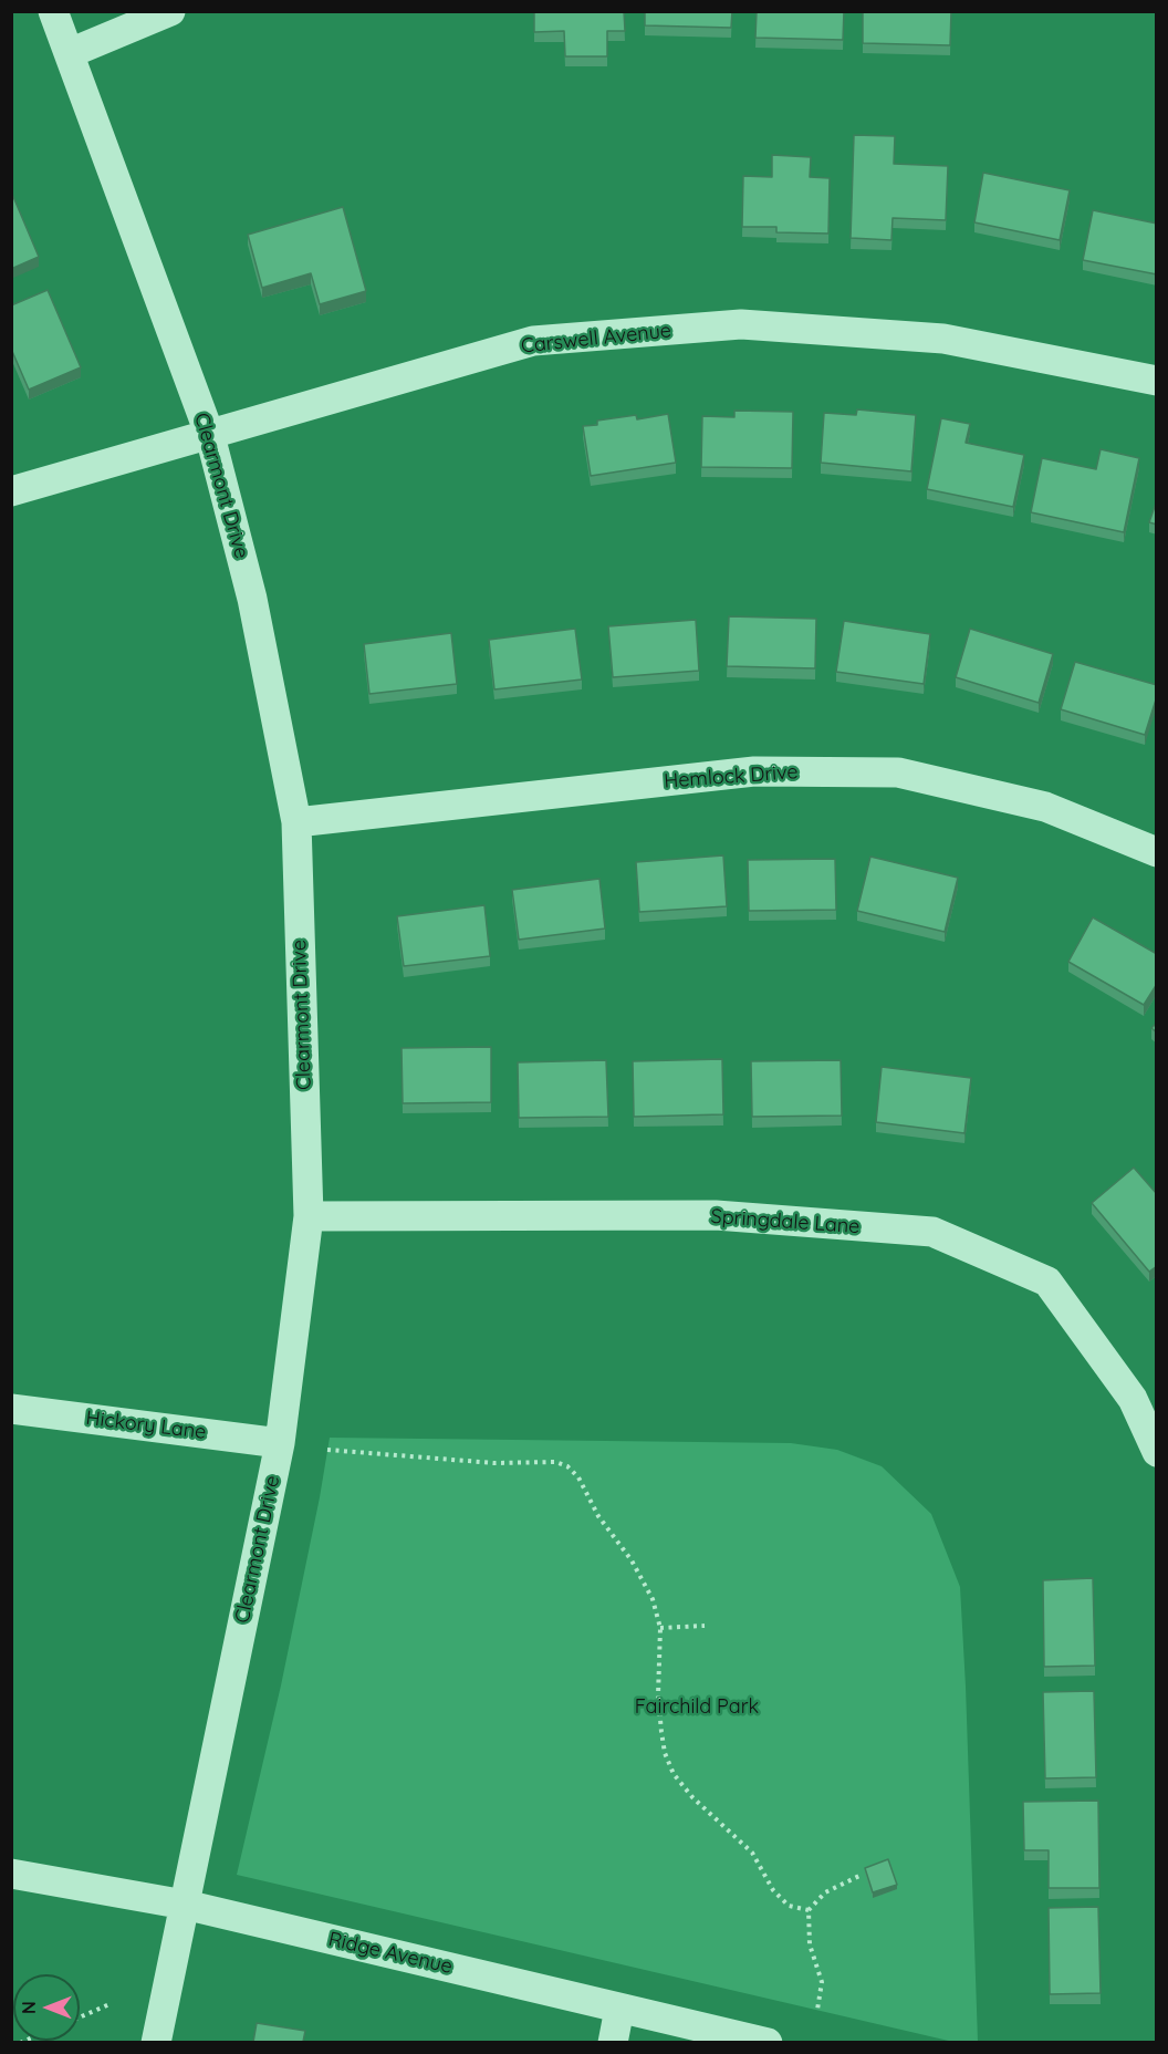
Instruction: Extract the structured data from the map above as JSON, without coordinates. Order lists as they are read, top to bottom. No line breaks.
{"streets":{"street":["Carswell Avenue","Clearmont Drive","Hemlock Drive","Springdale Lane","Hickory Lane","Ridge Avenue"]},"crossings":[["Carswell Avenue","Clearmont Drive"],["Clearmont Drive","Hemlock Drive"],["Clearmont Drive","Springdale Lane"],["Clearmont Drive","Hickory Lane"],["Clearmont Drive","Ridge Avenue"]],"parks":["Fairchild Park"],"north":"left"}
